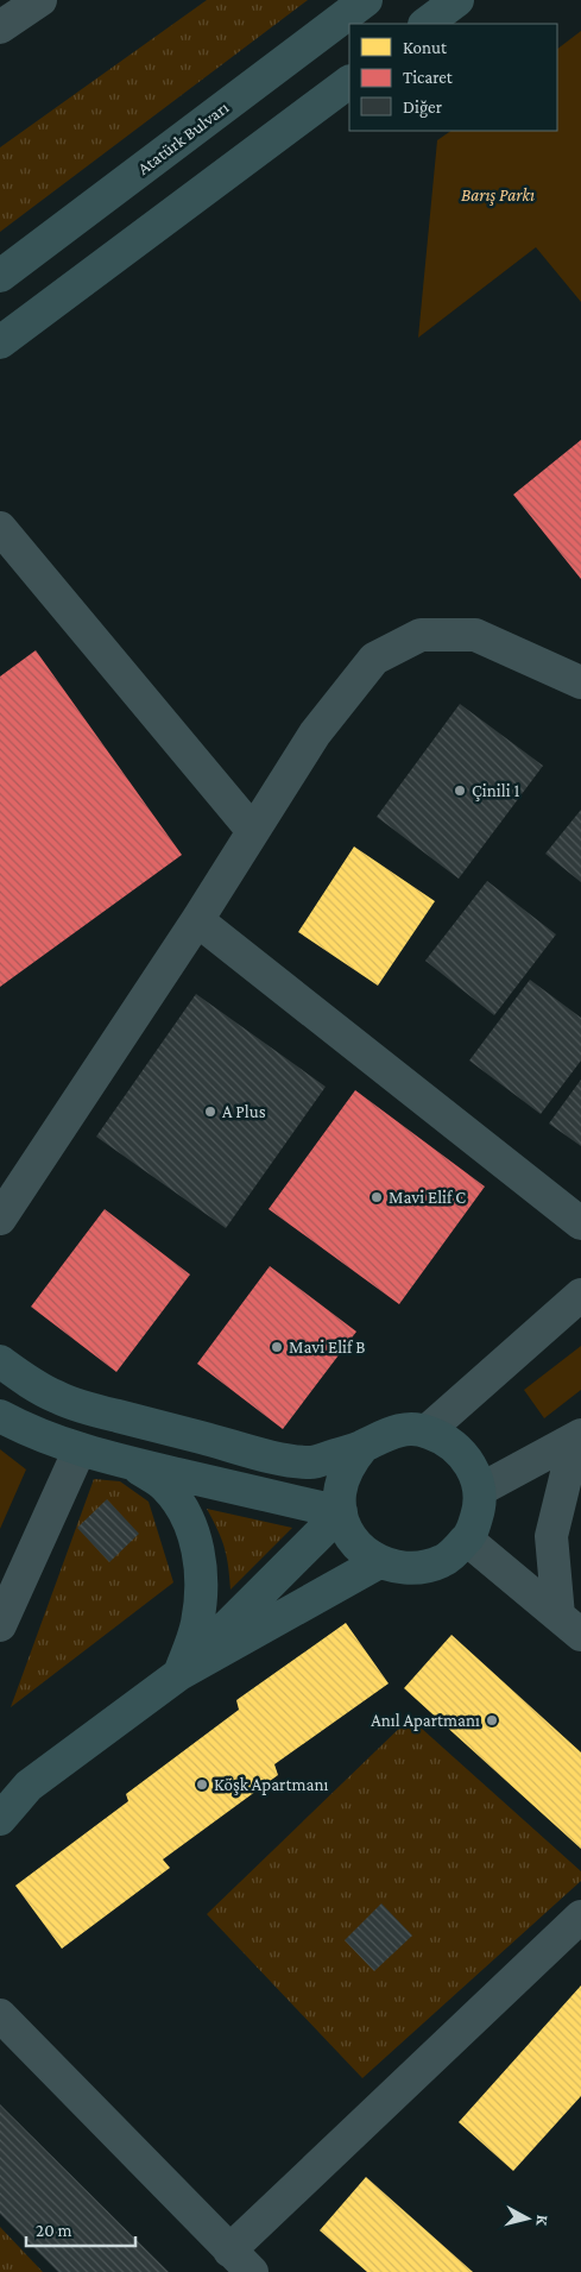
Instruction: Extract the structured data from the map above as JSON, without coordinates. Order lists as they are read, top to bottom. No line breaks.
{"streets":{"main road":["Atatürk Bulvarı"]},"parks":["Barış Parkı"],"places":["Çinili 1","A Plus","Mavi Elif C","Mavi Elif B","Anıl Apartmanı","Köşk Apartmanı"],"legend":["Konut","Ticaret","Diğer"],"scale_bar":"20 m","north":"right"}
